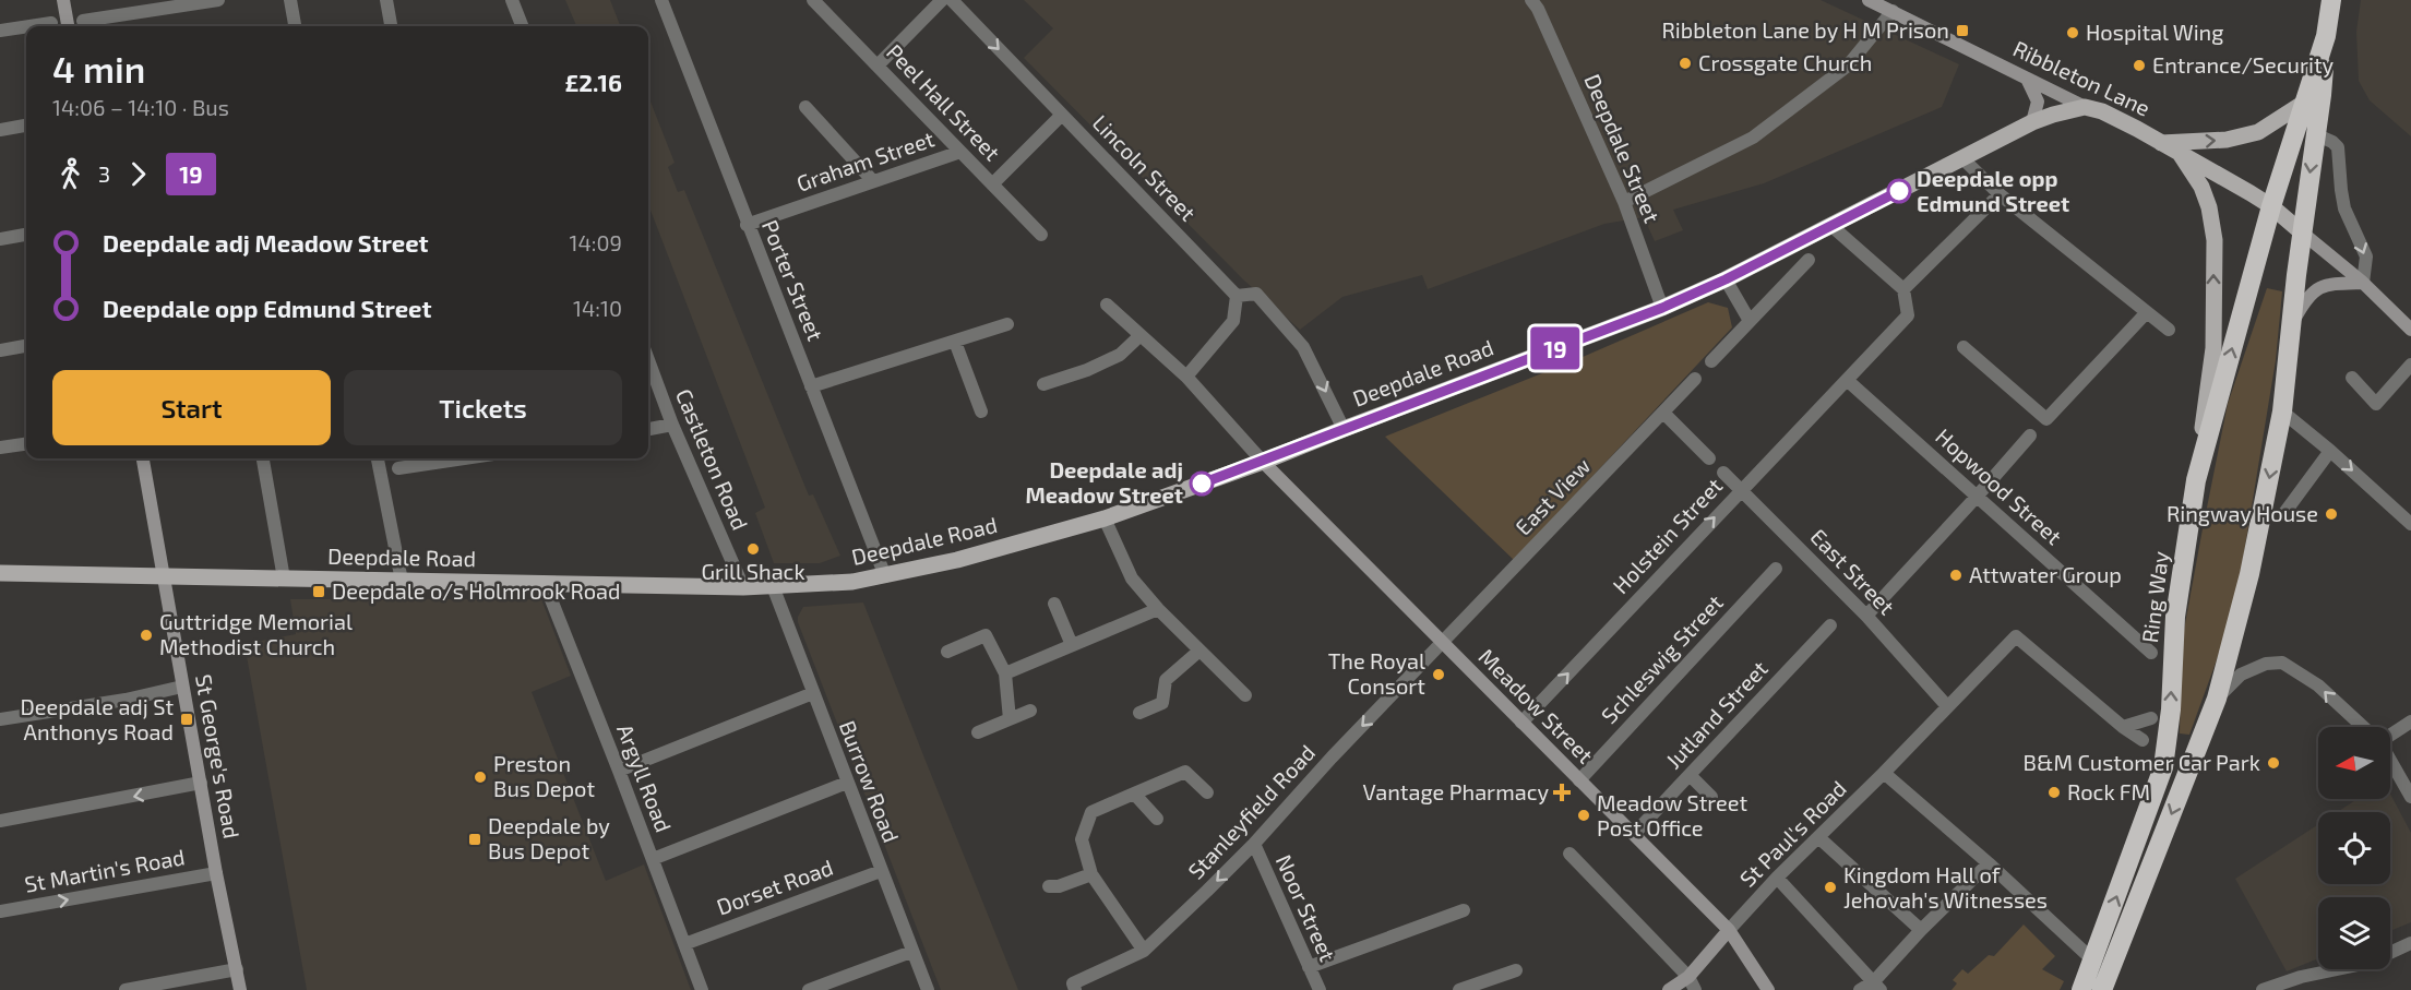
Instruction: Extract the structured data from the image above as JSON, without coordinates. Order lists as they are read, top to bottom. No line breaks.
{"streets":{"highway":["Ring Way"],"main road":["Ribbleton Lane","Deepdale Road"],"street":["Peel Hall Street","Deepdale Street","Graham Street","Lincoln Street","Porter Street","Castleton Road","Hopwood Street","East View","Holstein Street","East Street","Schleswig Street","Meadow Street","Jutland Street","St George's Road","Argyll Road","Burrow Road","Stanleyfield Road","St Paul's Road","St Martin's Road","Dorset Road","Noor Street"]},"crossings":[["Ribbleton Lane","Deepdale Road"],["Ribbleton Lane","Ring Way"],["Peel Hall Street","Graham Street"],["Deepdale Street","Deepdale Road"],["Graham Street","Porter Street"],["Porter Street","Deepdale Road"],["Deepdale Road","Castleton Road"],["Deepdale Road","Meadow Street"],["Deepdale Road","St George's Road"],["Deepdale Road","Argyll Road"],["Deepdale Road","Burrow Road"],["Hopwood Street","Holstein Street"],["East View","Meadow Street"],["East View","Stanleyfield Road"],["Holstein Street","East Street"],["Holstein Street","Meadow Street"],["East Street","St Paul's Road"],["Schleswig Street","Meadow Street"],["Meadow Street","Jutland Street"],["Meadow Street","Stanleyfield Road"],["Meadow Street","St Paul's Road"],["St George's Road","St Martin's Road"],["Argyll Road","Dorset Road"],["Burrow Road","Dorset Road"],["Stanleyfield Road","Noor Street"]],"one_way":["Lincoln Street","Holstein Street","Stanleyfield Road"],"places":{"transit":["Ribbleton Lane by H M Prison","Deepdale o/s Holmrook Road","Deepdale adj St Anthonys Road","Deepdale by Bus Depot"],"other":["Hospital Wing","Crossgate Church","Entrance/Security","Deepdale opp Edmund Street","Deepdale adj Meadow Street","Ringway House","Grill Shack","Attwater Group","Guttridge Memorial Methodist Church","The Royal Consort","B&M Customer Car Park","Preston Bus Depot","Rock FM","Meadow Street Post Office","Kingdom Hall of Jehovah's Witnesses"],"health":["Vantage Pharmacy"]},"lines":["bus line 19"],"north":"left","page":{"on_map":"19","heading":["4 min","14:06 – 14:10 · Bus","£2.16"],"legs":["3","19"],"list":[{"name":"Deepdale adj Meadow Street","value":"14:09"},{"name":"Deepdale opp Edmund Street","value":"14:10"}],"buttons":["Start","Tickets"]}}
